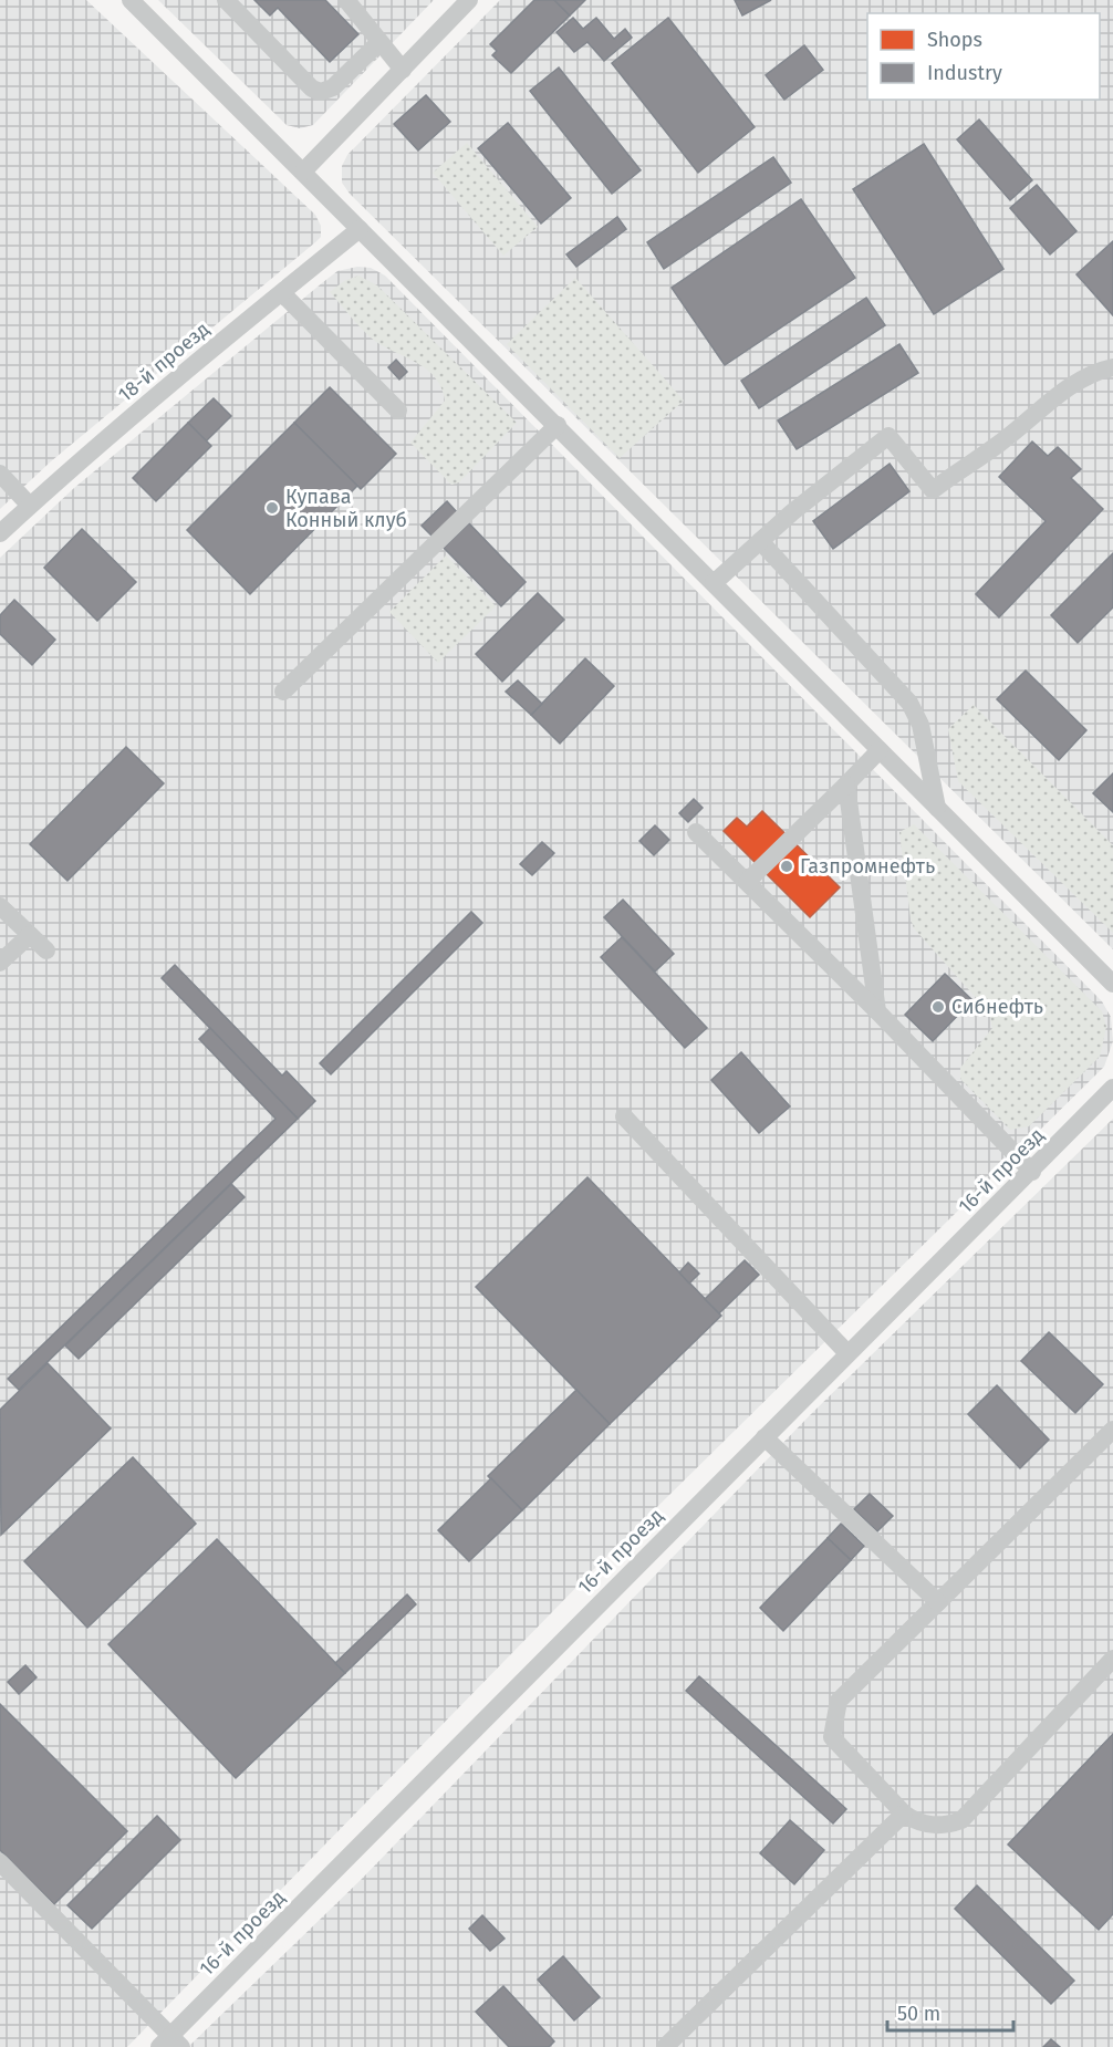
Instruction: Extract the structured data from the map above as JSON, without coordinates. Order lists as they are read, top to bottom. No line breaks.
{"streets":{"street":["18-й проезд","16-й проезд"]},"places":["Купава Конный клуб","Газпромнефть","Сибнефть"],"legend":["Shops","Industry"],"scale_bar":"50 m"}
